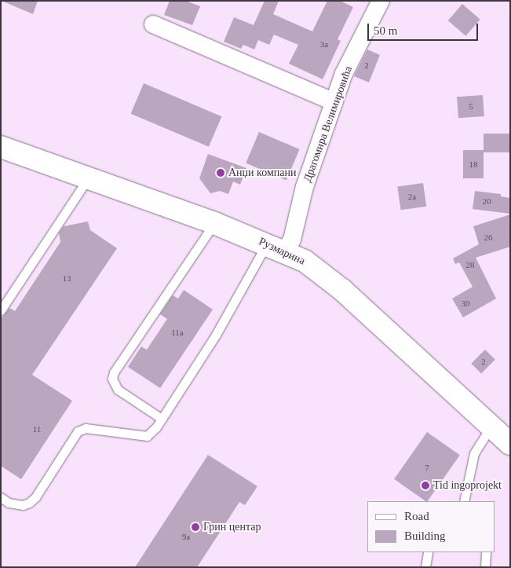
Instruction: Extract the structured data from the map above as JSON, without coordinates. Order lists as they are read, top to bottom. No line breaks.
{"streets":{"main road":["Рузмарина"],"street":["Драгомира Велимировића"]},"crossings":[["Драгомира Велимировића","Рузмарина"]],"places":["Анџи компани","Tid ingoprojekt","Грин центар"],"house_numbers":["3a","2","5","18","2a","20","26","28","13","30","11a","2","11","7","9a"],"legend":["Road","Building"],"scale_bar":"50 m"}
